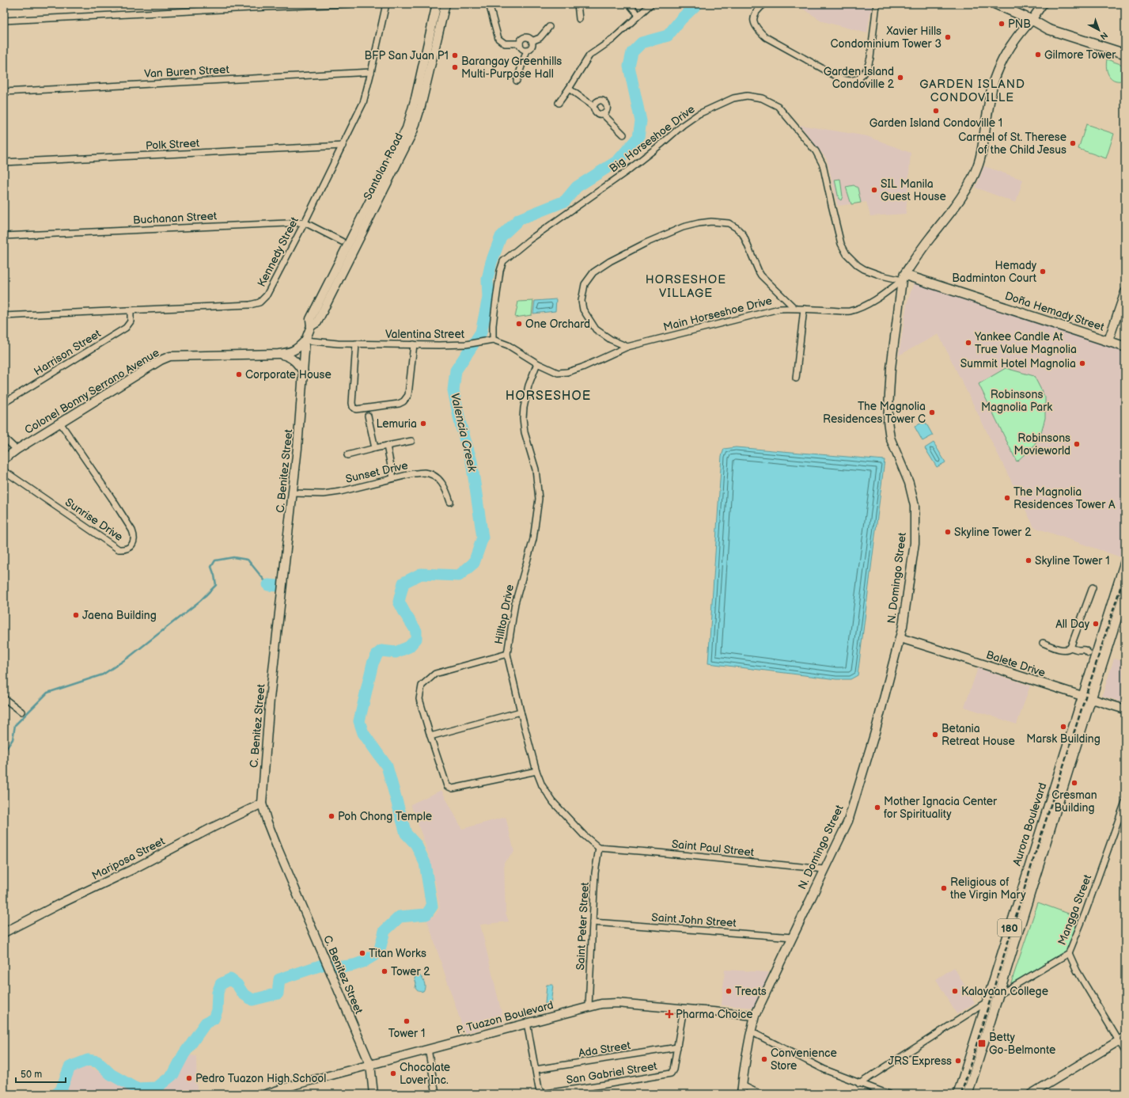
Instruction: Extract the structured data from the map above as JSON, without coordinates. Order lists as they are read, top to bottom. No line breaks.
{"streets":{"main road":["Santolan Road","Doña Hemady Street","Colonel Bonny Serrano Avenue","C. Benitez Street","N. Domingo Street","Balete Drive","Aurora Boulevard","Mariposa Street","180","P. Tuazon Boulevard"],"street":["Van Buren Street","Big Horseshoe Drive","Polk Street","Buchanan Street","Kennedy Street","Main Horseshoe Drive","Valentina Street","Harrison Street","Sunset Drive","Sunrise Drive","Hilltop Drive","Saint Paul Street","Mangga Street","Saint John Street","Saint Peter Street","Ada Street","San Gabriel Street"]},"crossings":[["Van Buren Street","Kennedy Street"],["Big Horseshoe Drive","Doña Hemady Street"],["Big Horseshoe Drive","Main Horseshoe Drive"],["Big Horseshoe Drive","Valentina Street"],["Big Horseshoe Drive","N. Domingo Street"],["Polk Street","Kennedy Street"],["Santolan Road","Valentina Street"],["Santolan Road","Colonel Bonny Serrano Avenue"],["Santolan Road","C. Benitez Street"],["Buchanan Street","Kennedy Street"],["Kennedy Street","Harrison Street"],["Doña Hemady Street","Main Horseshoe Drive"],["Doña Hemady Street","N. Domingo Street"],["Main Horseshoe Drive","N. Domingo Street"],["Main Horseshoe Drive","Hilltop Drive"],["Valentina Street","Colonel Bonny Serrano Avenue"],["Valentina Street","C. Benitez Street"],["Colonel Bonny Serrano Avenue","C. Benitez Street"],["Colonel Bonny Serrano Avenue","Sunrise Drive"],["C. Benitez Street","Sunset Drive"],["C. Benitez Street","Mariposa Street"],["C. Benitez Street","P. Tuazon Boulevard"],["N. Domingo Street","Balete Drive"],["N. Domingo Street","Saint Paul Street"],["N. Domingo Street","Saint John Street"],["N. Domingo Street","P. Tuazon Boulevard"],["Hilltop Drive","Saint Paul Street"],["Hilltop Drive","Saint Peter Street"],["Balete Drive","Aurora Boulevard"],["Aurora Boulevard","Mangga Street"],["Saint Paul Street","Saint Peter Street"],["Saint John Street","Saint Peter Street"],["Saint Peter Street","P. Tuazon Boulevard"],["P. Tuazon Boulevard","San Gabriel Street"],["Ada Street","San Gabriel Street"]],"districts":["GARDEN ISLAND CONDOVILLE","HORSESHOE VILLAGE","HORSESHOE"],"water":["Valencia Creek"],"parks":["Robinsons Magnolia Park"],"places":{"other":["PNB","Xavier Hills Condominium Tower 3","Gilmore Tower","BFP San Juan P1","Barangay Greenhills Multi-Purpose Hall","Garden Island Condoville 2","Garden Island Condoville 1","Carmel of St. Therese of the Child Jesus","SIL Manila Guest House","Hemady Badminton Court","One Orchard","Yankee Candle At True Value Magnolia","Summit Hotel Magnolia","Corporate House","The Magnolia Residences Tower C","Lemuria","Robinsons Movieworld","The Magnolia Residences Tower A","Skyline Tower 2","Skyline Tower 1","Jaena Building","All Day","Marsk Building","Betania Retreat House","Cresman Building","Mother Ignacia Center for Spirituality","Poh Chong Temple","Religious of the Virgin Mary","Titan Works","Tower 2","Treats","Kalayaan College","Tower 1","Convenience Store","JRS Express","Chocolate Lover Inc.","Pedro Tuazon High School"],"health":["Pharma Choice"],"transit":["Betty Go-Belmonte"]},"scale_bar":"50 m","north":"bottom right"}
